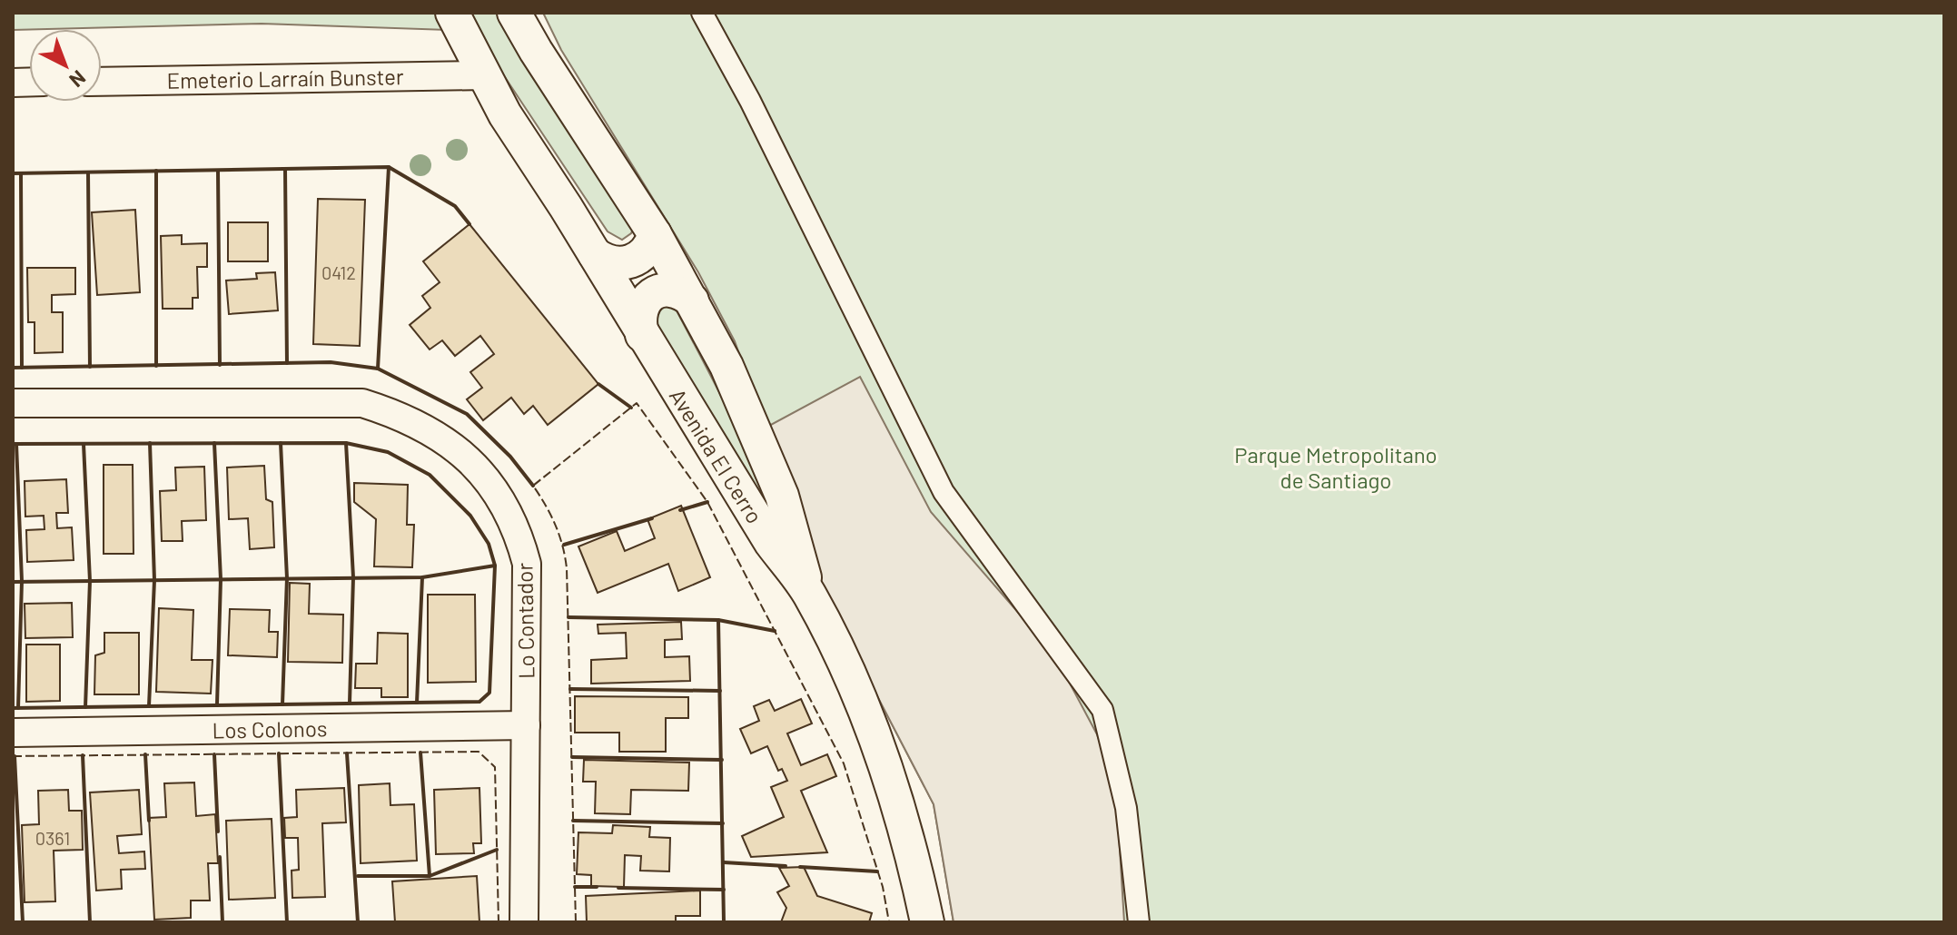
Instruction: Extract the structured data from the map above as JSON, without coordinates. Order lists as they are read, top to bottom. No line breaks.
{"streets":{"street":["Emeterio Larraín Bunster","Avenida El Cerro","Lo Contador","Los Colonos"]},"crossings":[["Emeterio Larraín Bunster","Avenida El Cerro"],["Lo Contador","Los Colonos"]],"parks":["Parque Metropolitano de Santiago"],"house_numbers":["0412","0361"],"north":"bottom right"}
